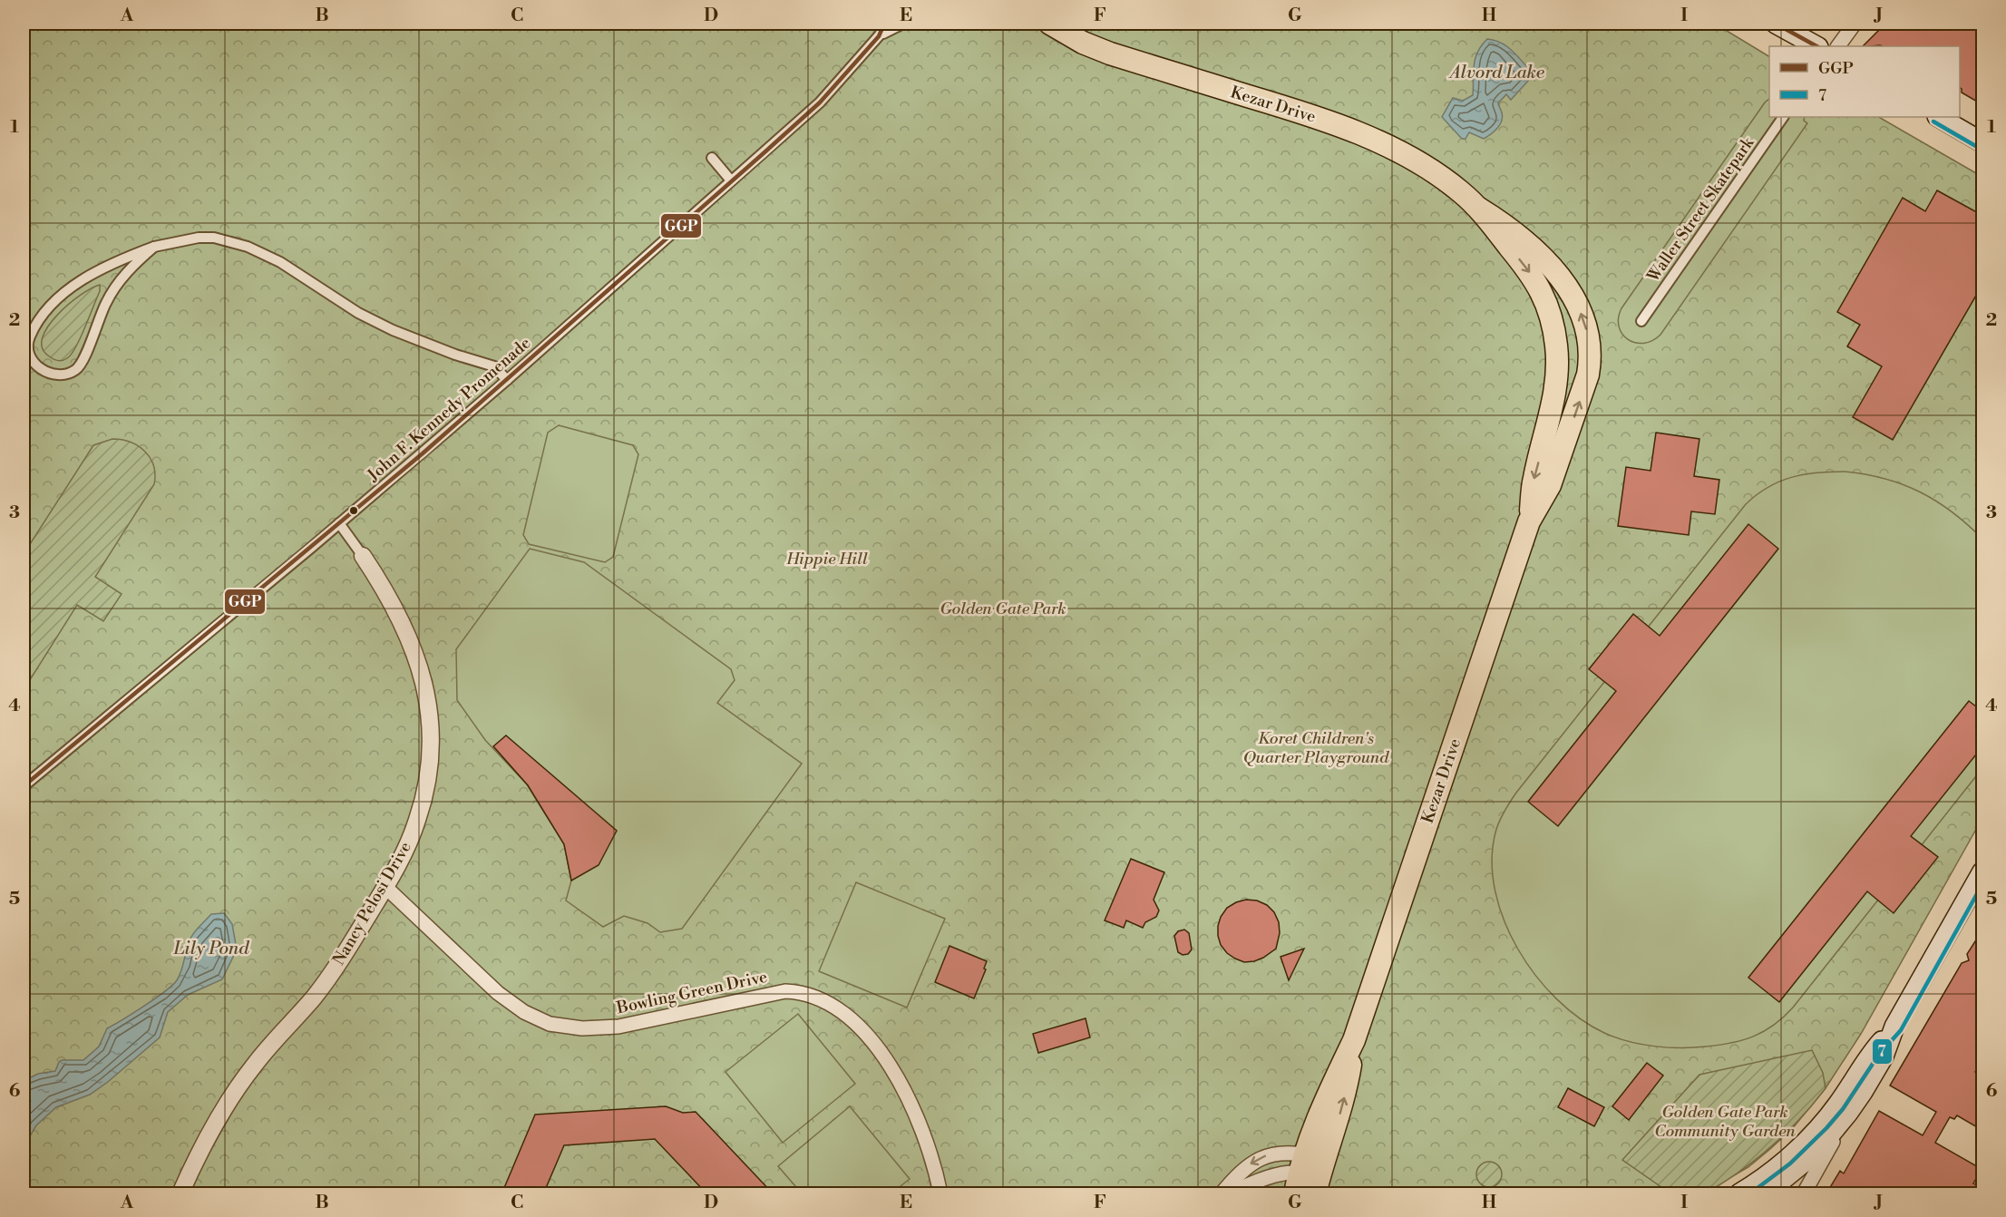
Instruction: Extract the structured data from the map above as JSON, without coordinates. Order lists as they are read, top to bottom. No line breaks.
{"streets":{"main road":["Kezar Drive"],"street":["Waller Street Skatepark","John F. Kennedy Promenade","Nancy Pelosi Drive","Bowling Green Drive"]},"crossings":[["John F. Kennedy Promenade","Nancy Pelosi Drive"],["Nancy Pelosi Drive","Bowling Green Drive"]],"water":["Alvord Lake","Lily Pond"],"parks":["Hippie Hill","Golden Gate Park","Koret Children's Quarter Playground","Golden Gate Park Community Garden"],"lines":["transit line GGP","transit line 7"],"legend":["GGP","7"],"grid":{"columns":["A","B","C","D","E","F","G","H","I","J"],"rows":["1","2","3","4","5","6"]}}
